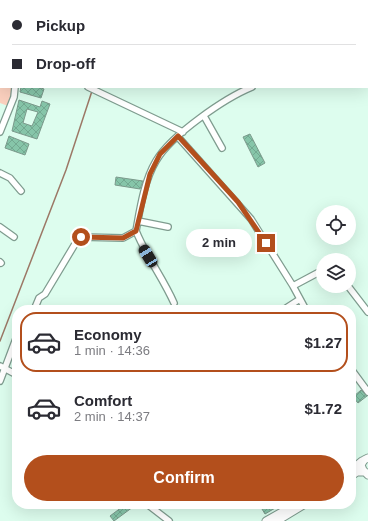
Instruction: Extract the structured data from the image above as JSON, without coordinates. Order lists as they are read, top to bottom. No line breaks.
{"page":{"banner":["Pickup","Drop-off"],"bubble":"2 min","list":[{"name":"Economy","note":"1 min · 14:36","value":"$1.27"},{"name":"Comfort","note":"2 min · 14:37","value":"$1.72"}],"buttons":"Confirm"}}
